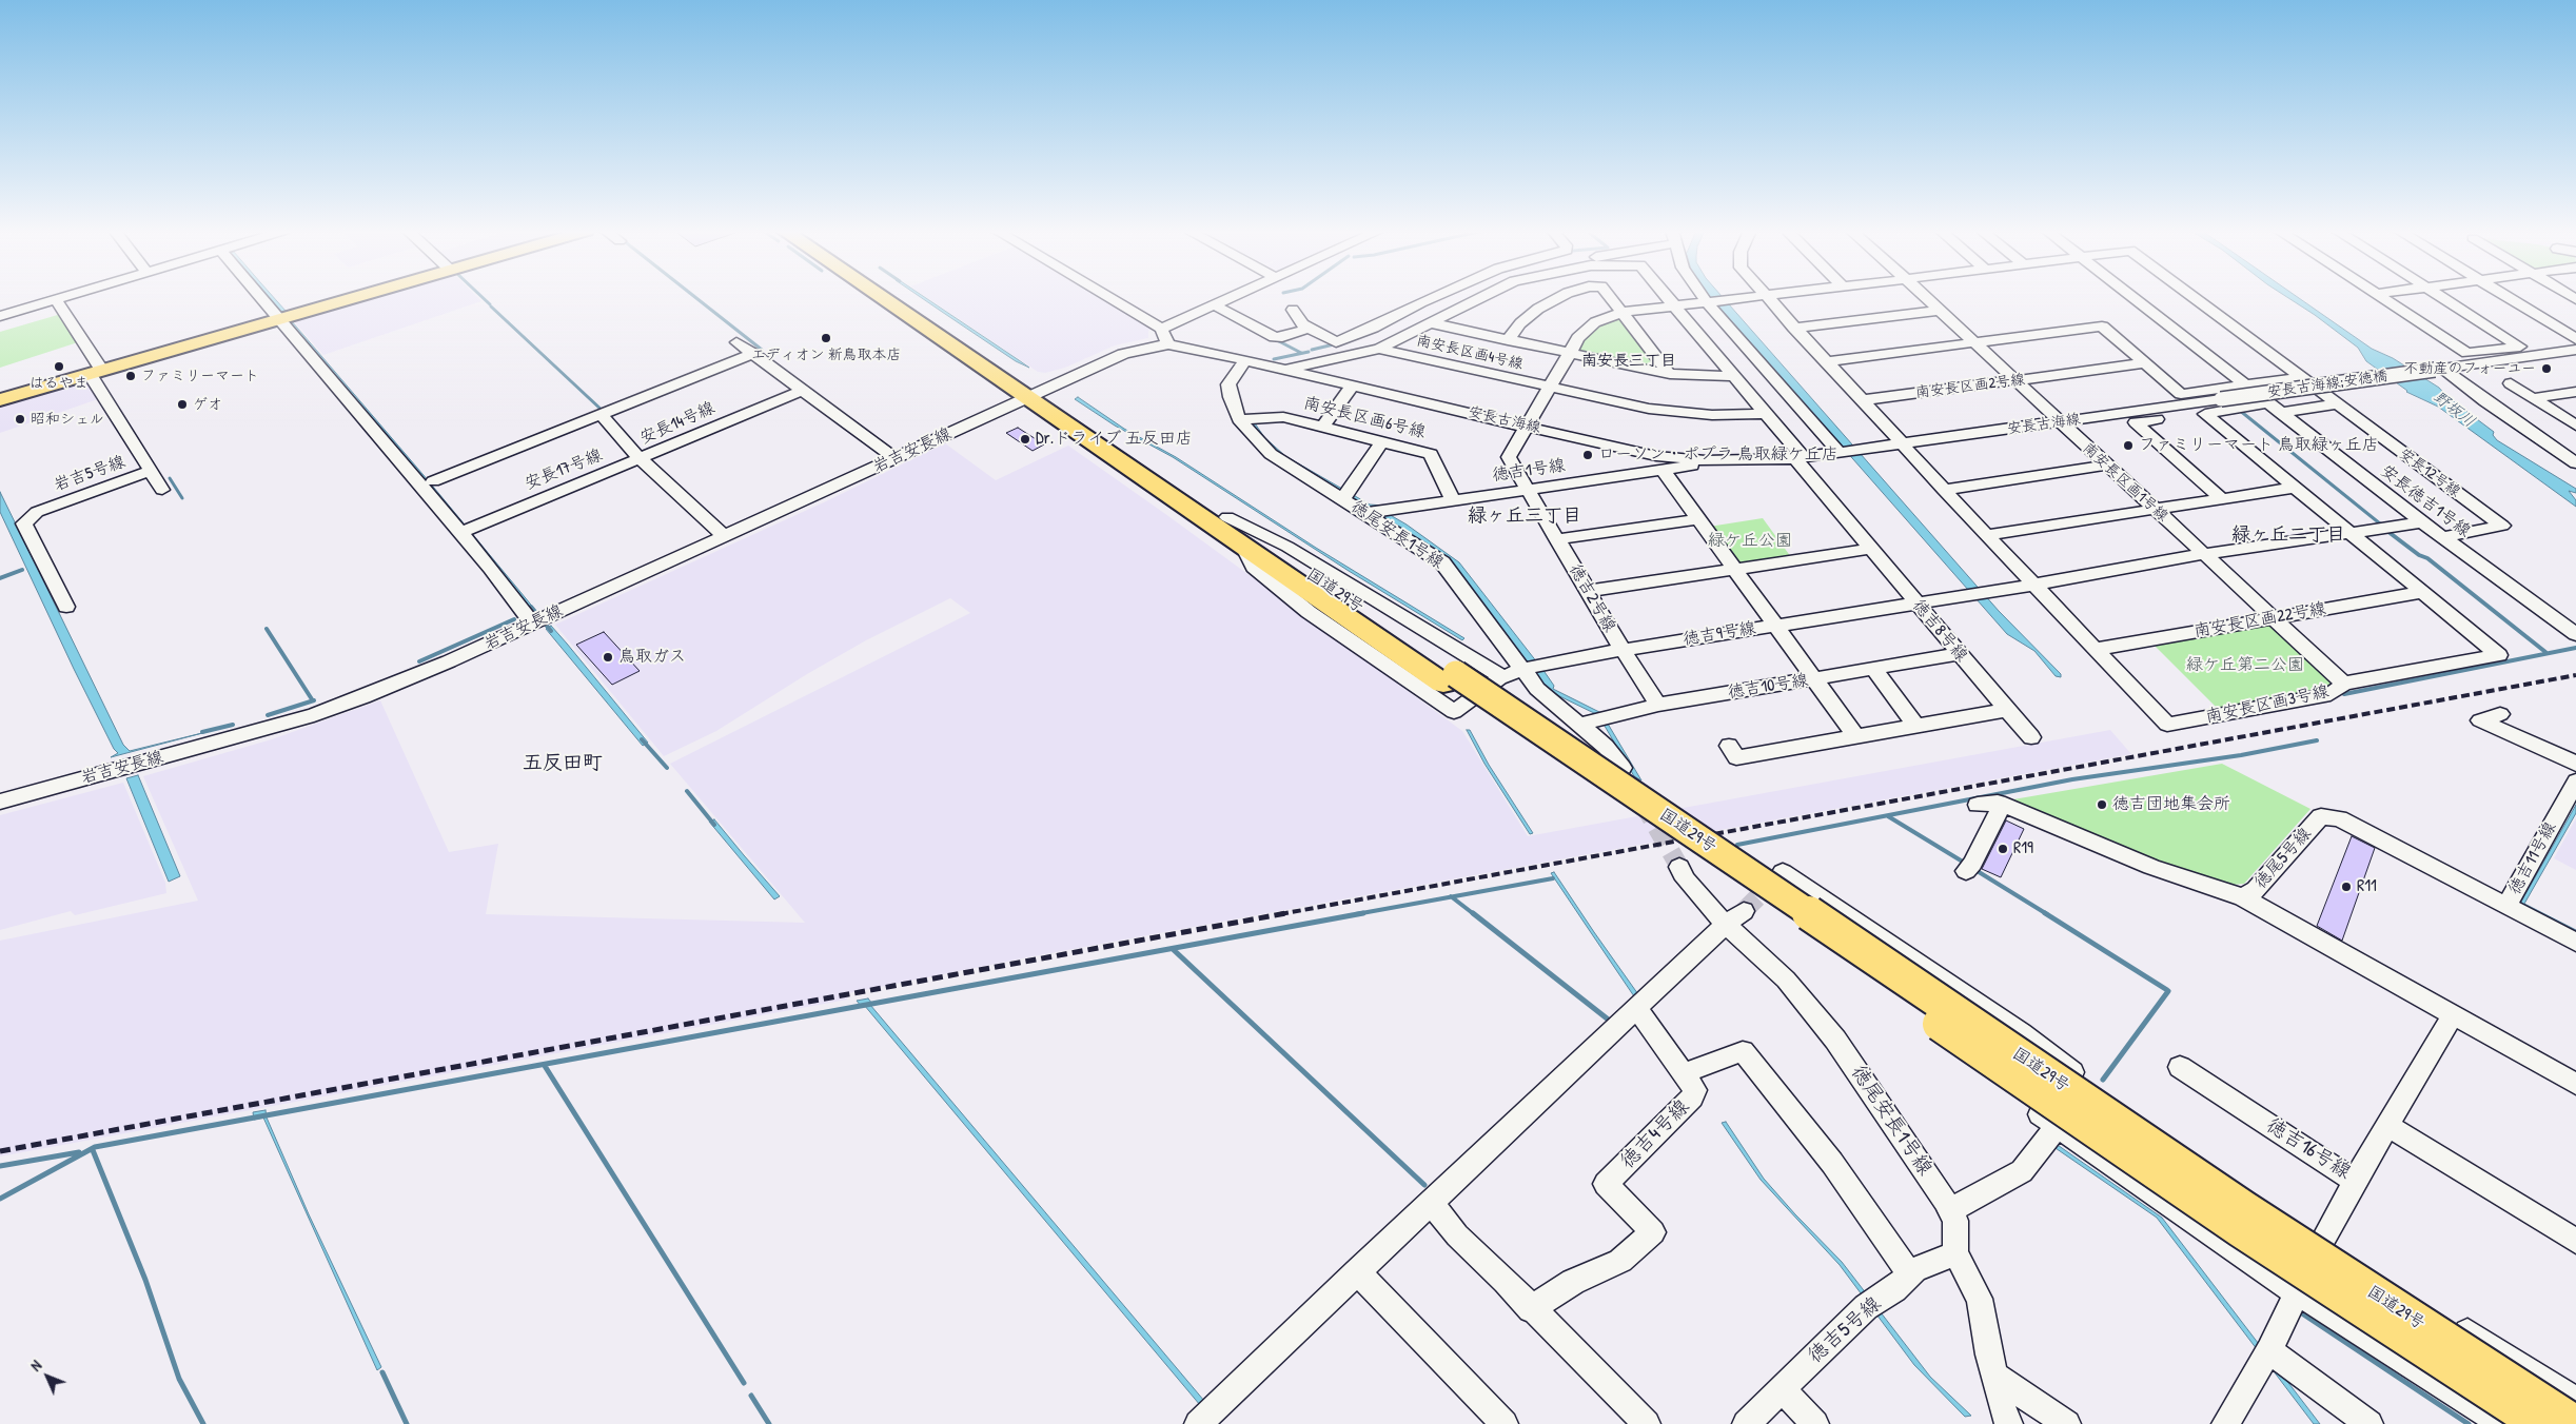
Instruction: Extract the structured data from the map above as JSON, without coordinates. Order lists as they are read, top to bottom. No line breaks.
{"streets":{"highway":["国道29号"],"street":["南安長区画4号線","安長古海線;安徳橋","南安長区画2号線","南安長区画6号線","安長古海線","安長14号線","岩吉安長線","安長17号線","徳吉1号線","安長12号線","岩吉5号線","南安長区画1号線","安長徳吉1号線","徳尾安長1号線","徳吉2号線","南安長区画22号線","徳吉8号線","徳吉9号線","徳吉10号線","南安長区画3号線","徳尾5号線","徳吉11号線","徳吉4号線","徳吉16号線","徳吉5号線"]},"crossings":[["南安長区画4号線","徳吉8号線"],["安長古海線;安徳橋","安長古海線"],["南安長区画2号線","南安長区画1号線"],["南安長区画2号線","南安長区画3号線"],["南安長区画6号線","徳吉1号線"],["南安長区画6号線","徳尾安長1号線"],["安長古海線","岩吉安長線"],["安長古海線","南安長区画1号線"],["安長古海線","徳尾安長1号線"],["安長古海線","徳吉8号線"],["安長古海線","南安長区画3号線"],["安長14号線","岩吉安長線"],["安長14号線","安長17号線"],["岩吉安長線","国道29号"],["徳吉1号線","徳尾安長1号線"],["徳吉1号線","徳吉2号線"],["安長12号線","安長徳吉1号線"],["南安長区画1号線","南安長区画22号線"],["南安長区画1号線","南安長区画3号線"],["徳尾安長1号線","徳吉9号線"],["徳尾安長1号線","徳吉10号線"],["徳尾安長1号線","徳吉5号線"],["国道29号","徳吉9号線"],["徳吉2号線","徳吉9号線"],["徳吉2号線","徳吉10号線"],["南安長区画22号線","南安長区画3号線"],["徳吉8号線","徳吉9号線"],["徳吉8号線","徳吉10号線"],["徳尾5号線","徳吉11号線"],["徳尾5号線","徳吉16号線"]],"districts":["南安長三丁目","緑ヶ丘三丁目","緑ヶ丘二丁目","五反田町"],"water":["野坂川"],"parks":["緑ケ丘公園","緑ケ丘第二公園"],"places":["エディオン 新鳥取本店","はるやま","不動産のフォーユー","ファミリーマート","ゲオ","昭和シェル","Dr.ドライブ 五反田店","ファミリーマート 鳥取緑ヶ丘店","ローソン・ポプラ 鳥取緑ケ丘店","鳥取ガス","徳吉団地集会所","R19","R11"],"north":"top left"}
